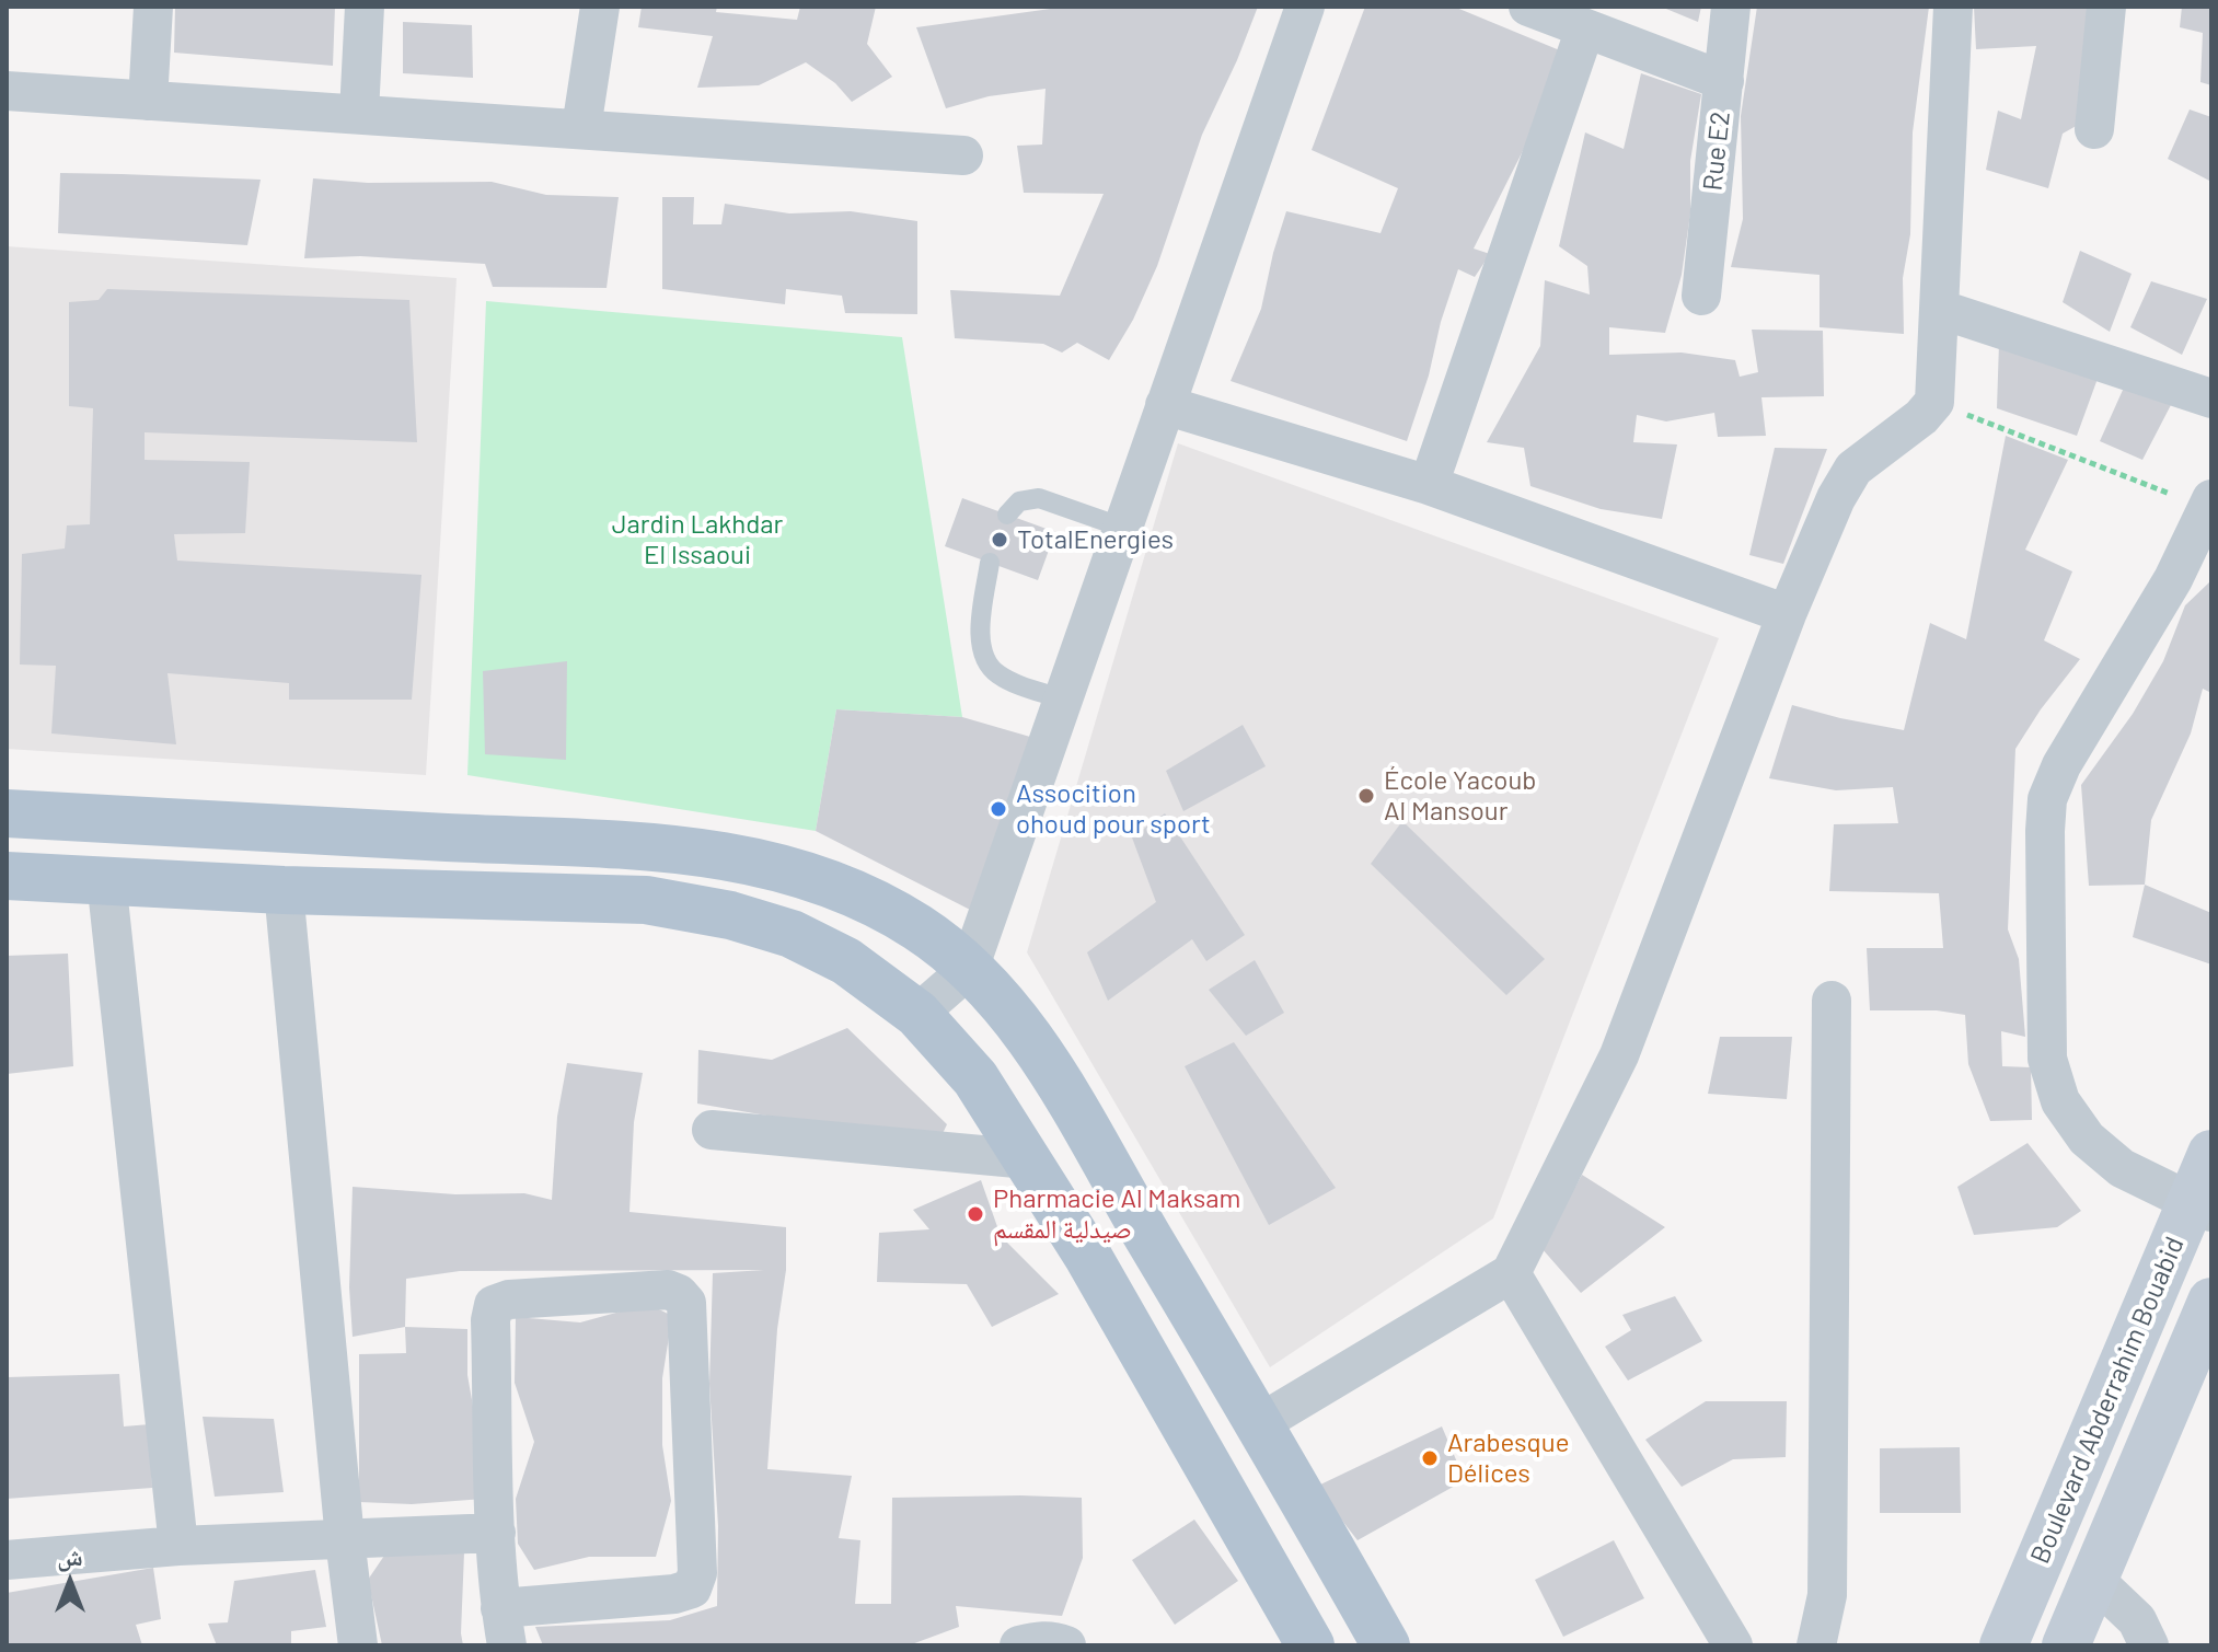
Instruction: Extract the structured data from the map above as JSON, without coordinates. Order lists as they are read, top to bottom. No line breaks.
{"streets":{"main road":["Boulevard Abderrahim Bouabid"],"street":["Rue E2"]},"parks":["Jardin Lakhdar El Issaoui"],"places":["TotalEnergies","École Yacoub Al Mansour","Assocition ohoud pour sport","Pharmacie Al Maksam صيدلية المقسم","Arabesque Délices"],"north":"top"}
